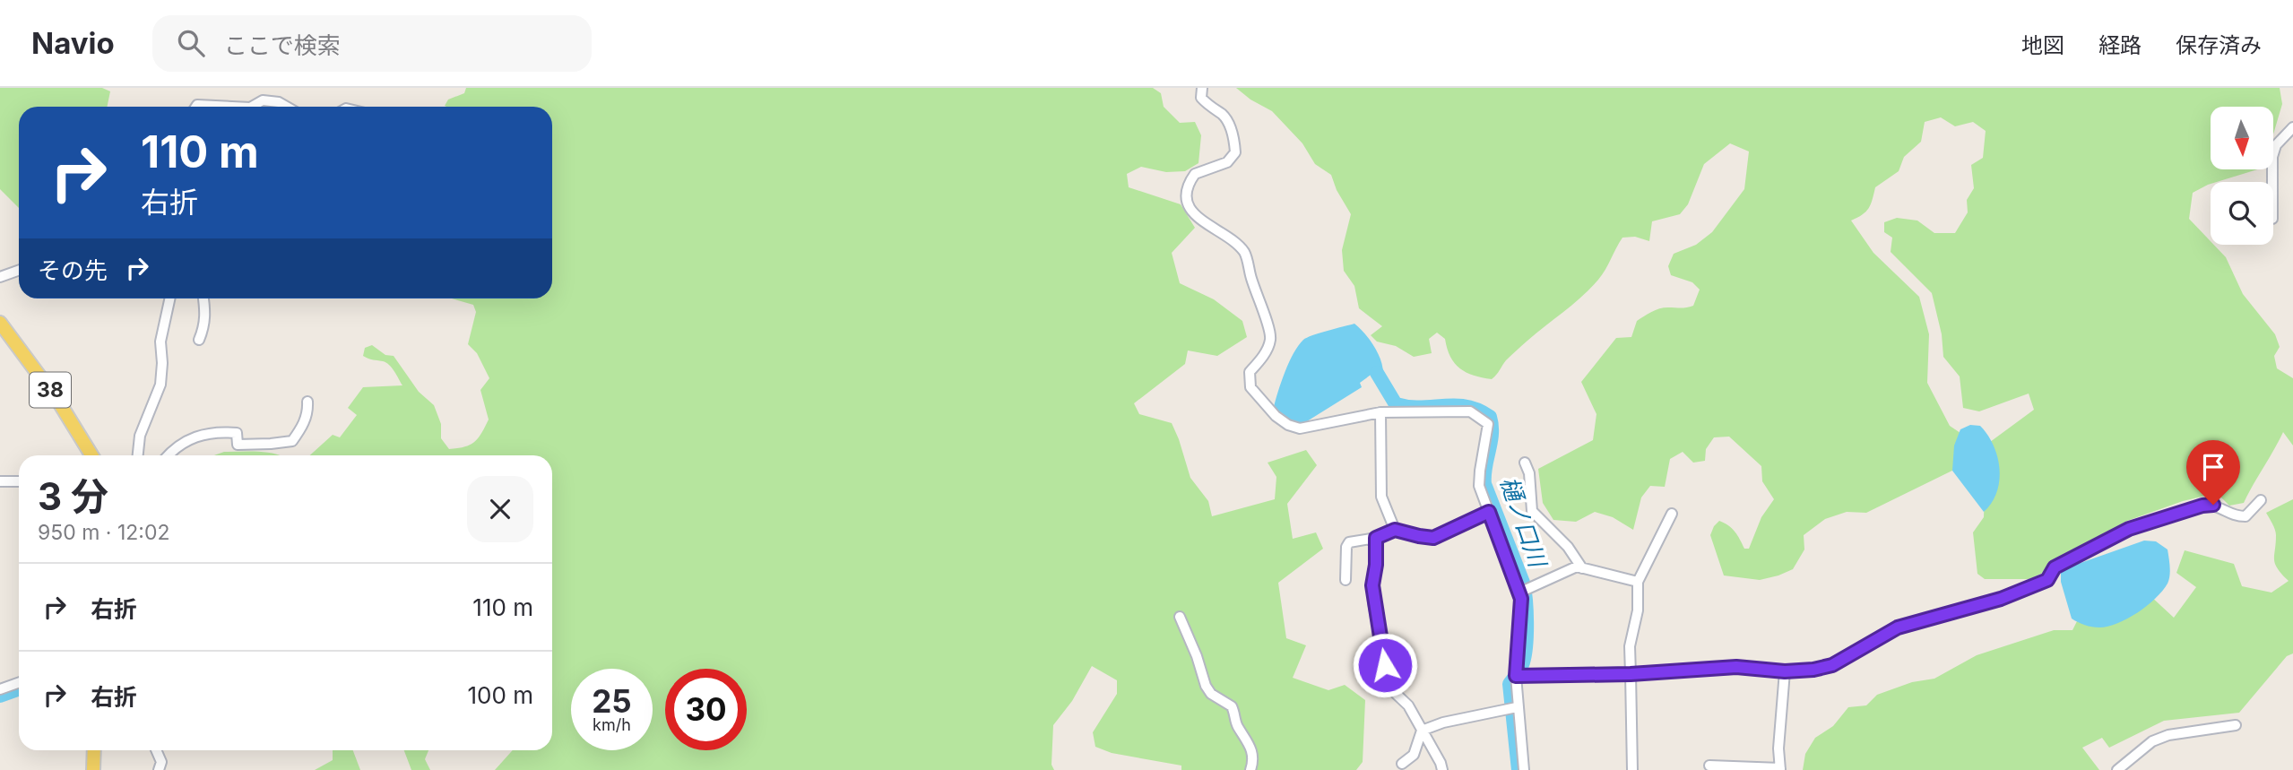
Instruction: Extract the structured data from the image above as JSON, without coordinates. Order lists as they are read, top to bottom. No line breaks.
{"streets":{"main road":["38"]},"water":["樋ノ口川"],"north":"bottom","page":{"header":"Navio","search":"ここで検索","nav":["地図","経路","保存済み"],"turn":["110 m","右折"],"then":"その先","heading":["3 分","950 m · 12:02"],"list":[{"name":"右折","value":"110 m"},{"name":"右折","value":"100 m"}],"speed":"25 km/h","limit":"30"}}
